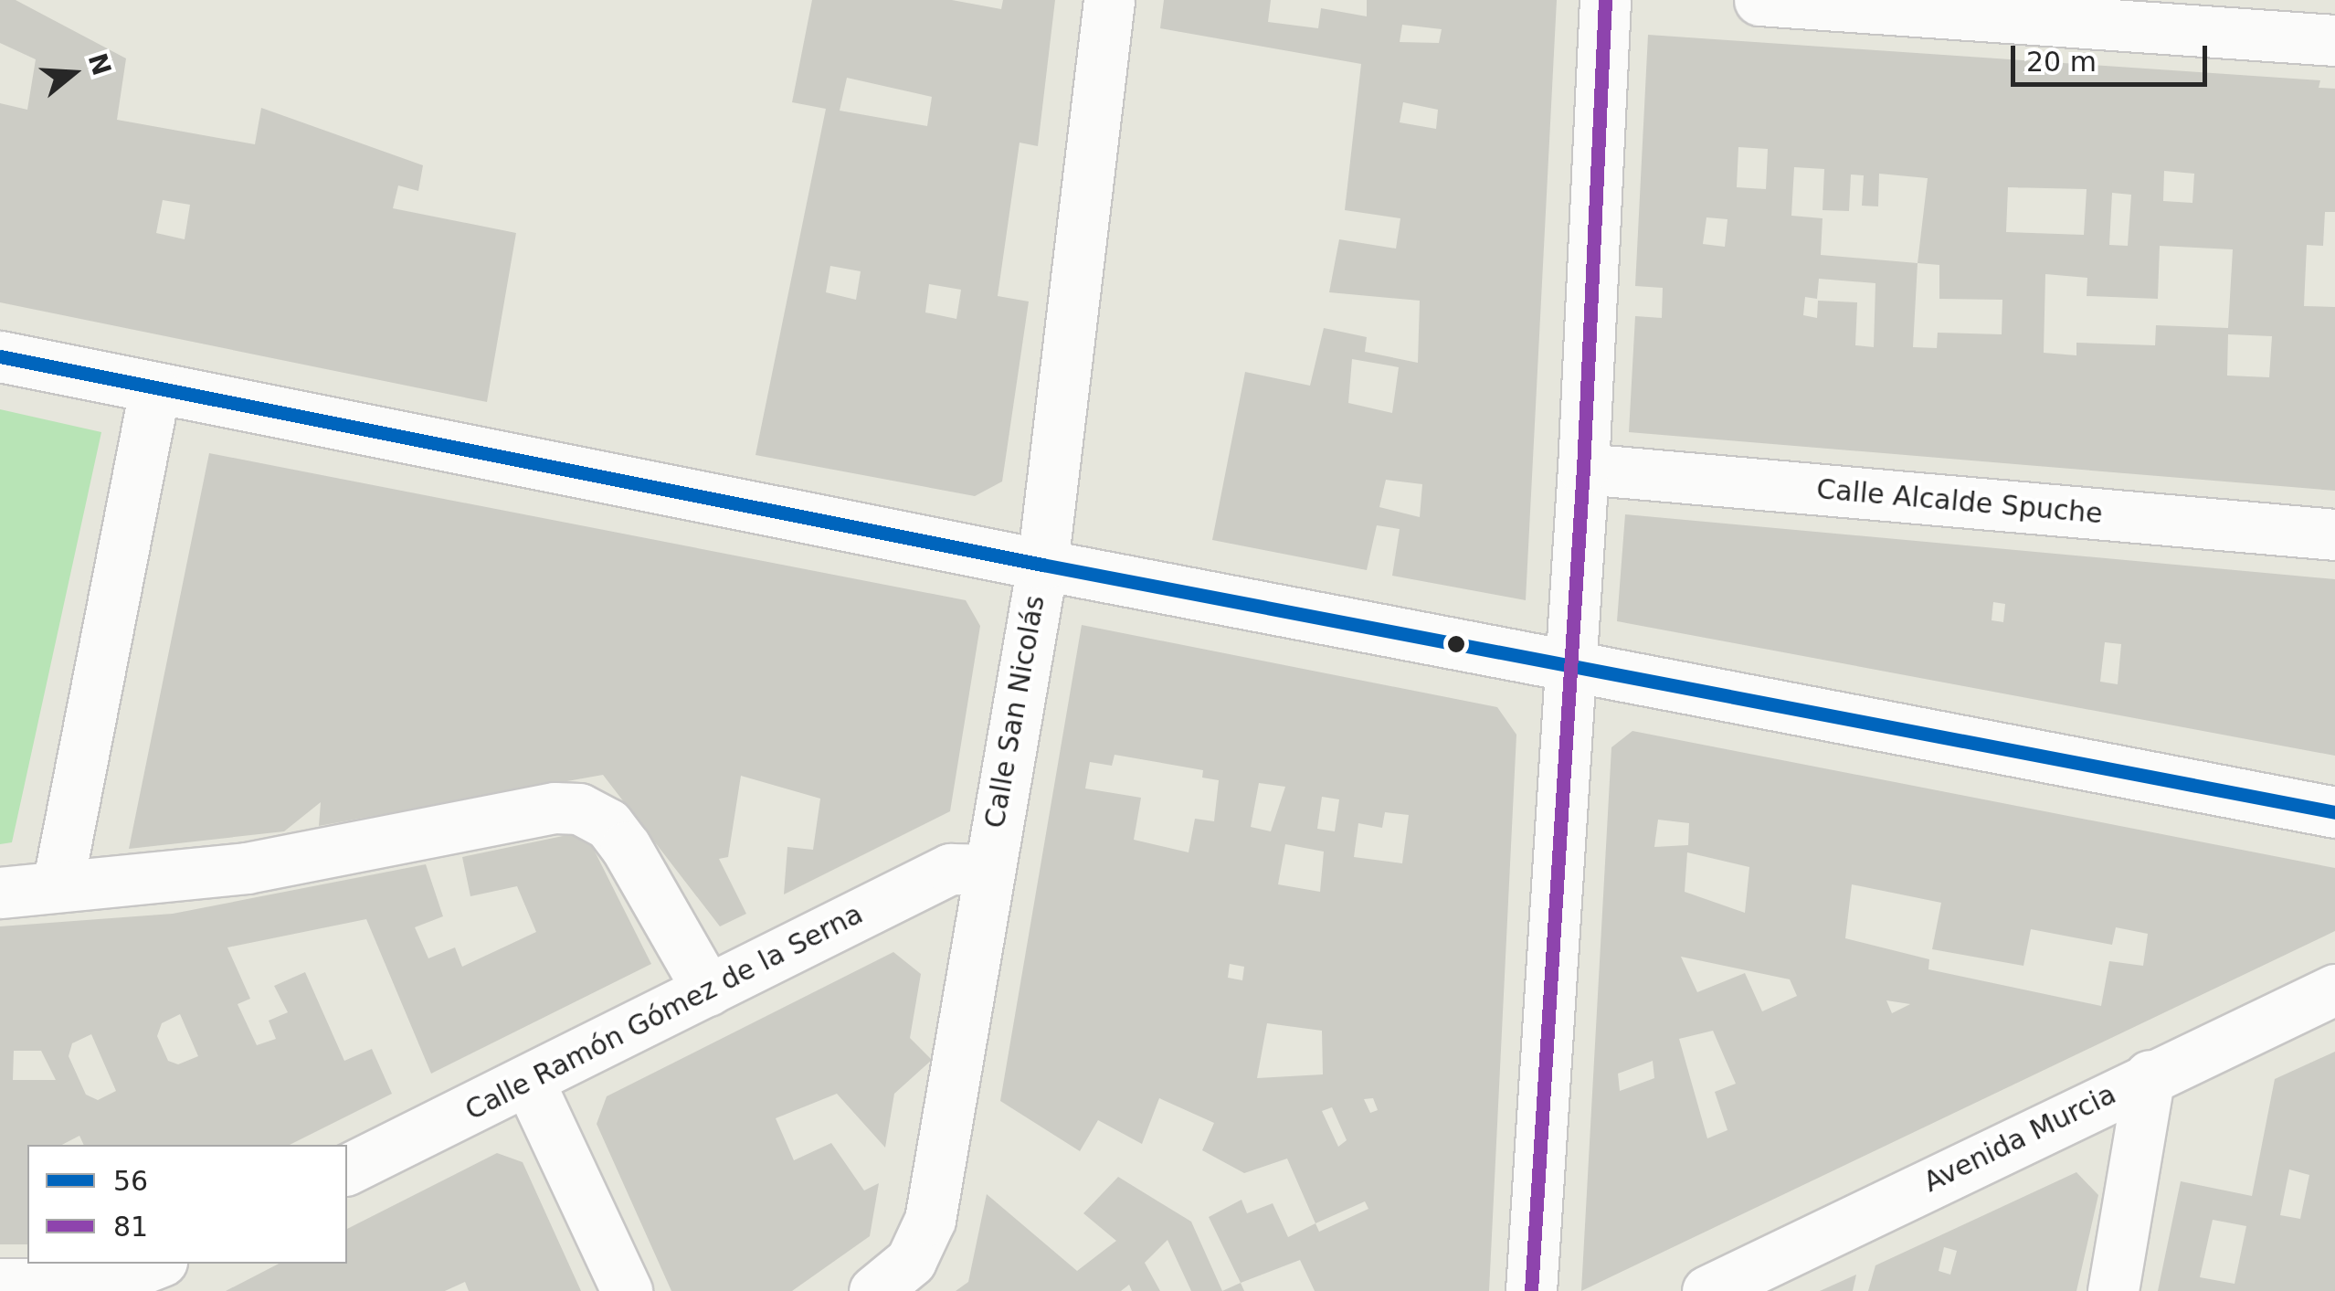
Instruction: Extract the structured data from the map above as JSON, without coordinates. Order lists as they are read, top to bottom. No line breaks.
{"streets":{"street":["Calle Alcalde Spuche","Calle San Nicolás","Calle Ramón Gómez de la Serna","Avenida Murcia"]},"crossings":[["Calle San Nicolás","Calle Ramón Gómez de la Serna"]],"lines":["transit line 81","transit line 56"],"legend":["56","81"],"scale_bar":"20 m","north":"right"}
